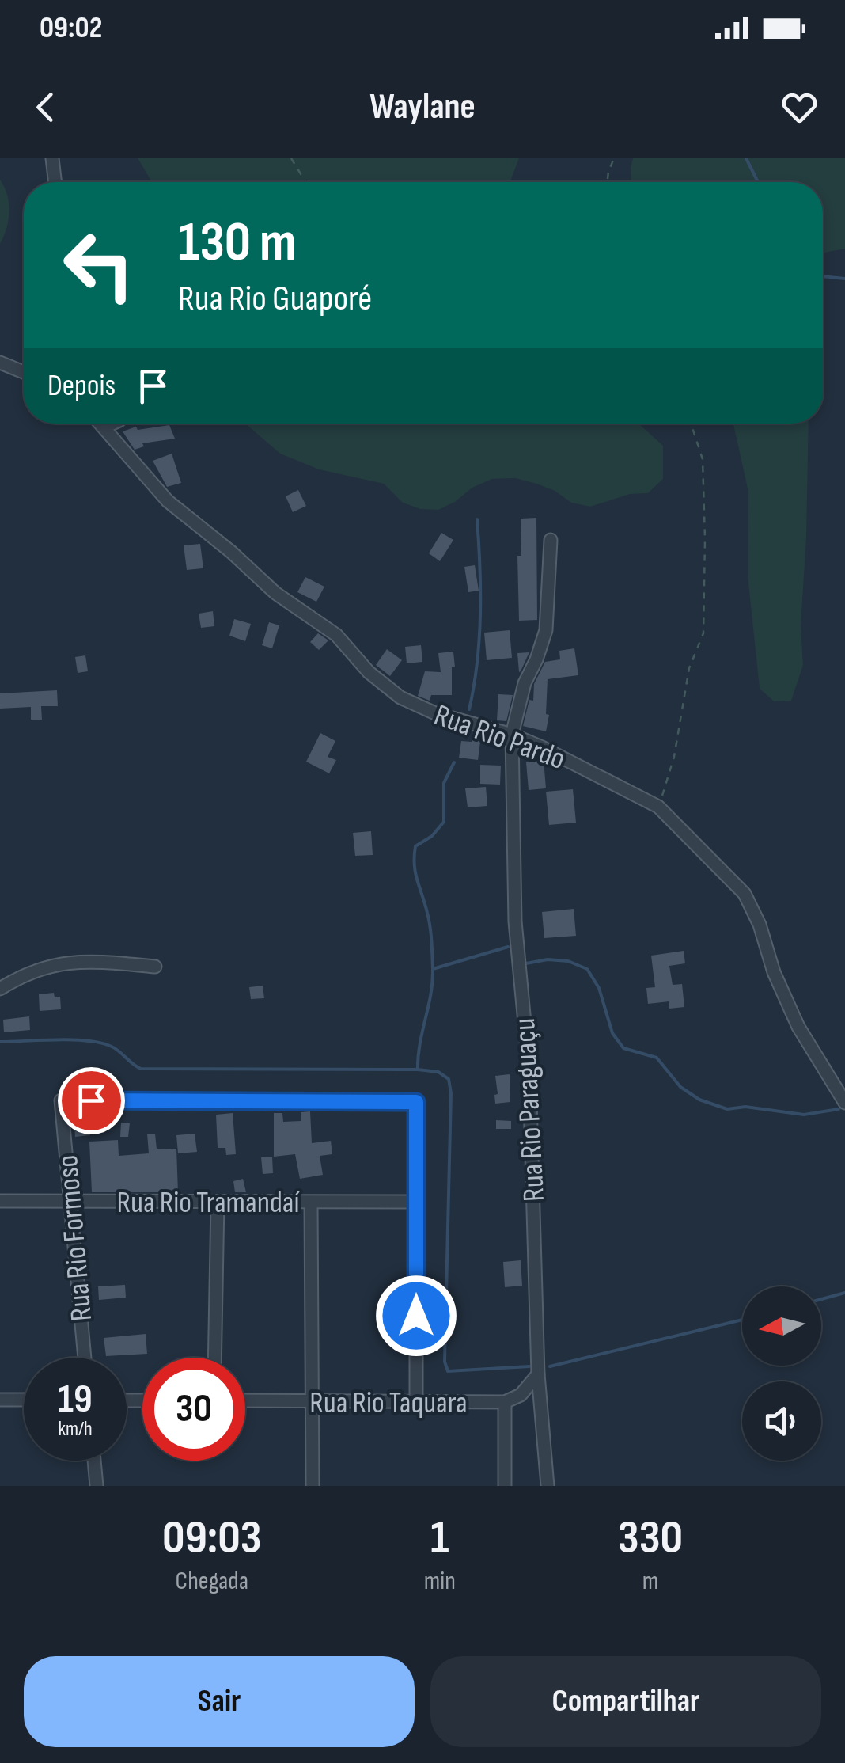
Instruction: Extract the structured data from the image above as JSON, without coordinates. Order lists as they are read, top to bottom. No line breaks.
{"streets":{"street":["Rua Rio Pardo","Rua Rio Paraguaçu","Rua Rio Tramandaí","Rua Rio Formoso","Rua Rio Taquara"]},"crossings":[["Rua Rio Pardo","Rua Rio Paraguaçu"],["Rua Rio Paraguaçu","Rua Rio Taquara"],["Rua Rio Tramandaí","Rua Rio Formoso"]],"north":"left","page":{"status":"09:02","header":"Waylane","turn":["130 m","Rua Rio Guaporé"],"then":"Depois","speed":"19 km/h","limit":"30","eta":["09:03","Chegada","1","min","330","m"],"buttons":["Sair","Compartilhar"]}}
